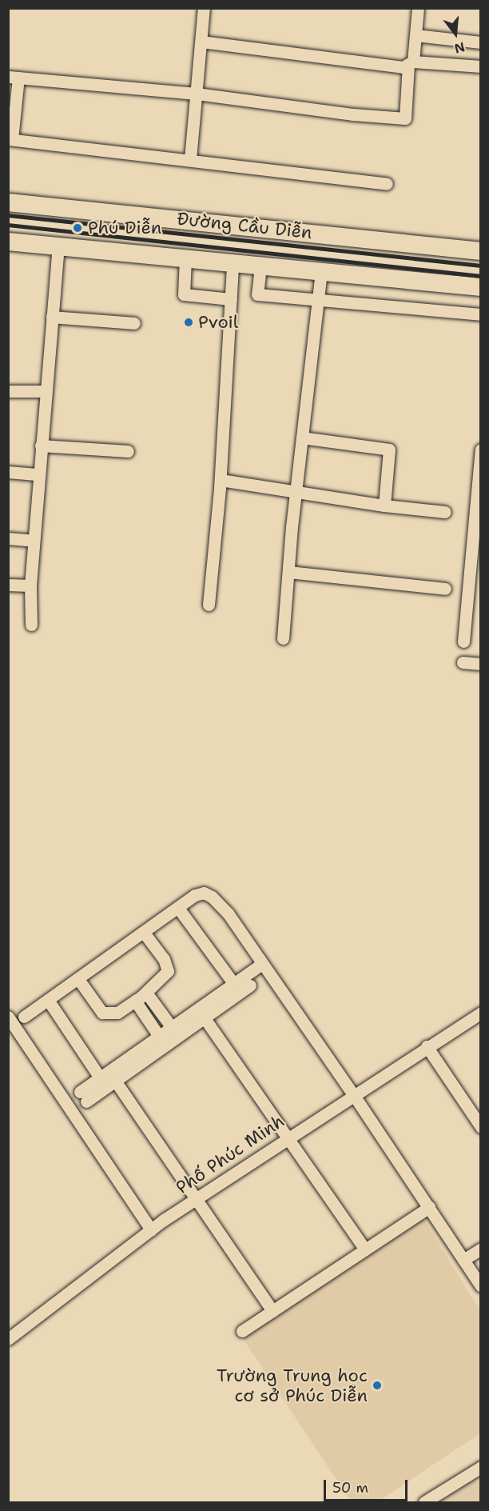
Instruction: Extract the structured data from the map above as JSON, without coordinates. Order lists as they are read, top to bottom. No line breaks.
{"streets":{"highway":["Đường Cầu Diễn"],"street":["Phố Phúc Minh"]},"places":["Phú Diễn","Pvoil","Trường Trung học cơ sở Phúc Diễn"],"scale_bar":"50 m","north":"bottom"}
